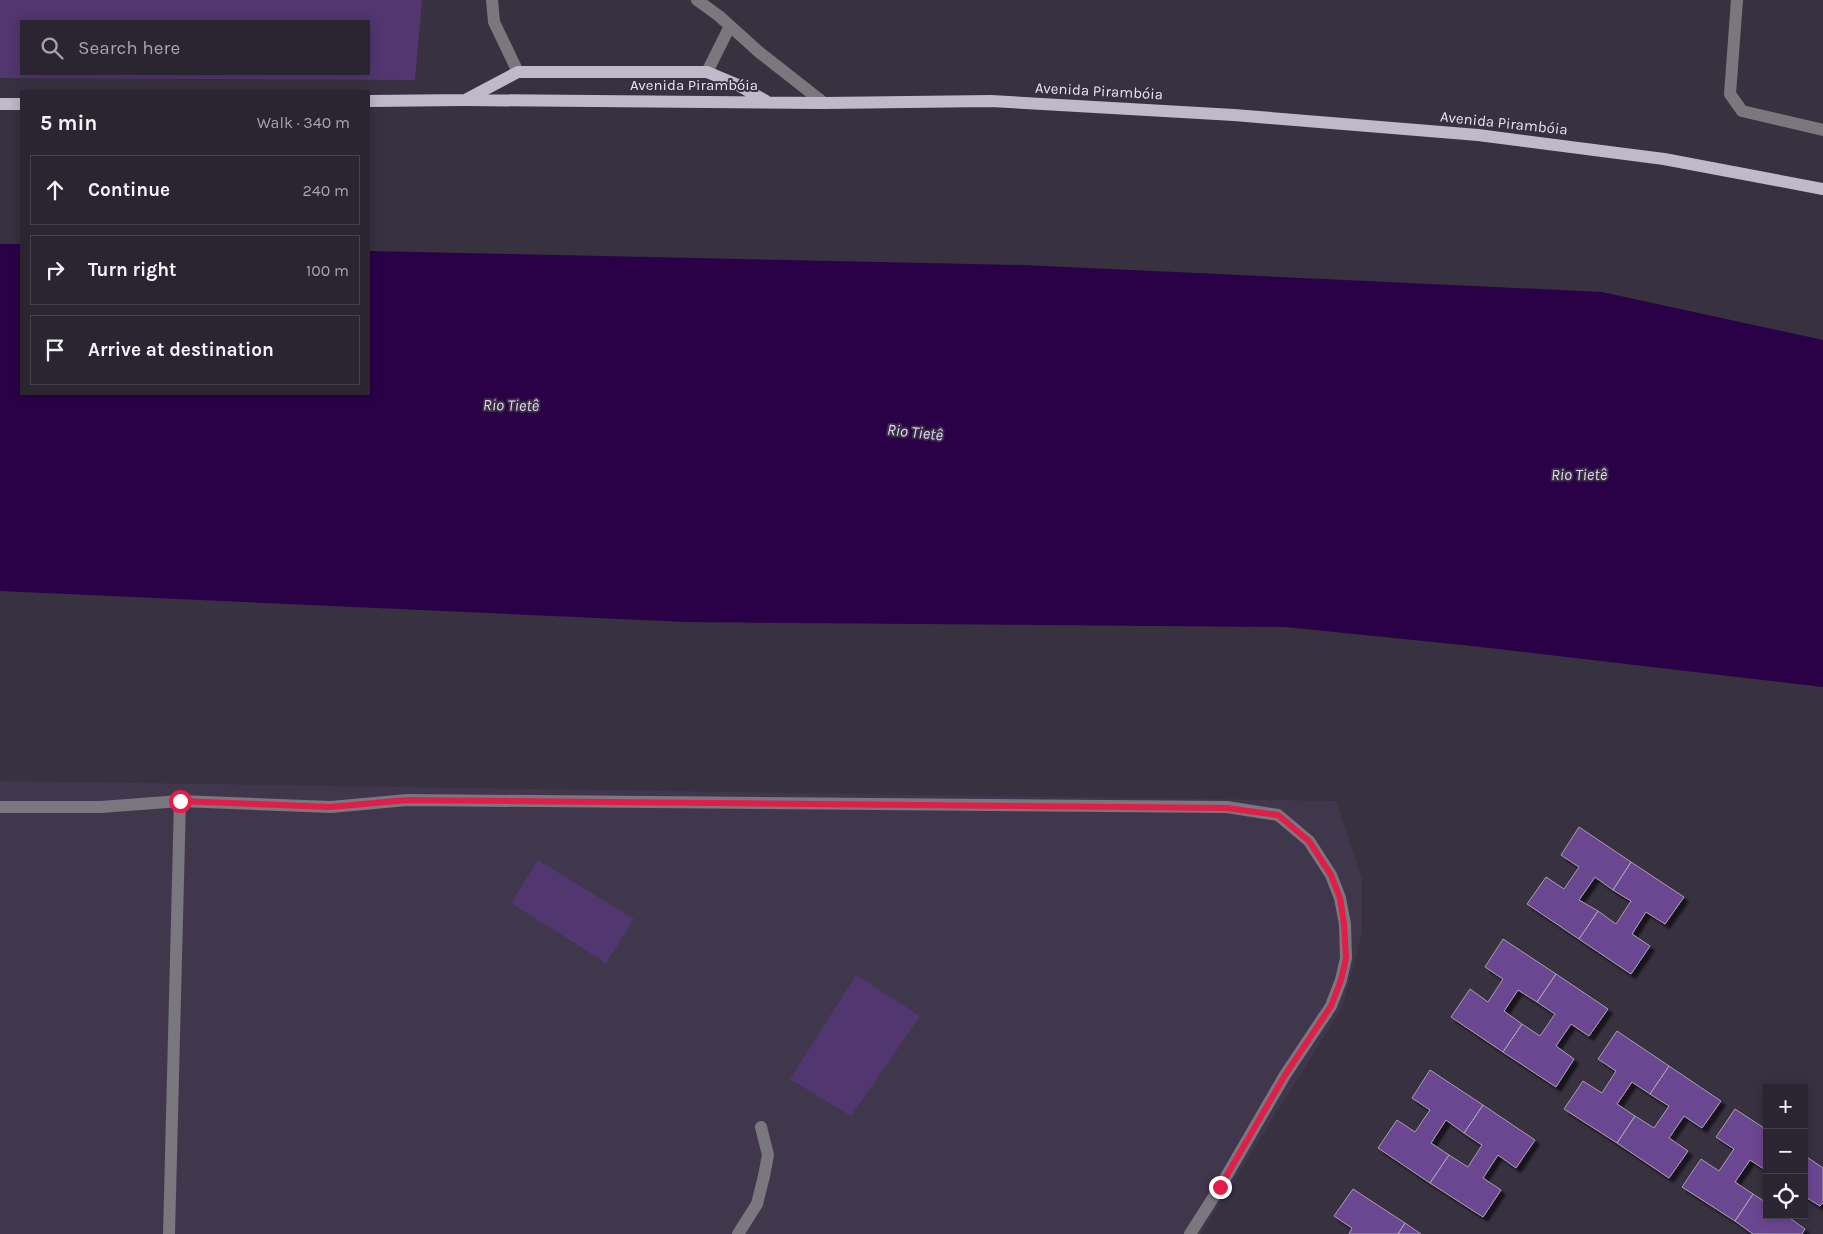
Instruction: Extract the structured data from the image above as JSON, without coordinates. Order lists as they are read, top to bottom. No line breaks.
{"streets":{"main road":["Avenida Pirambóia"]},"water":["Rio Tietê"],"page":{"search":"Search here","heading":["5 min","Walk · 340 m"],"list":[["Continue","240 m"],["Turn right","100 m"],"Arrive at destination"],"map_buttons":["+","−"]}}
